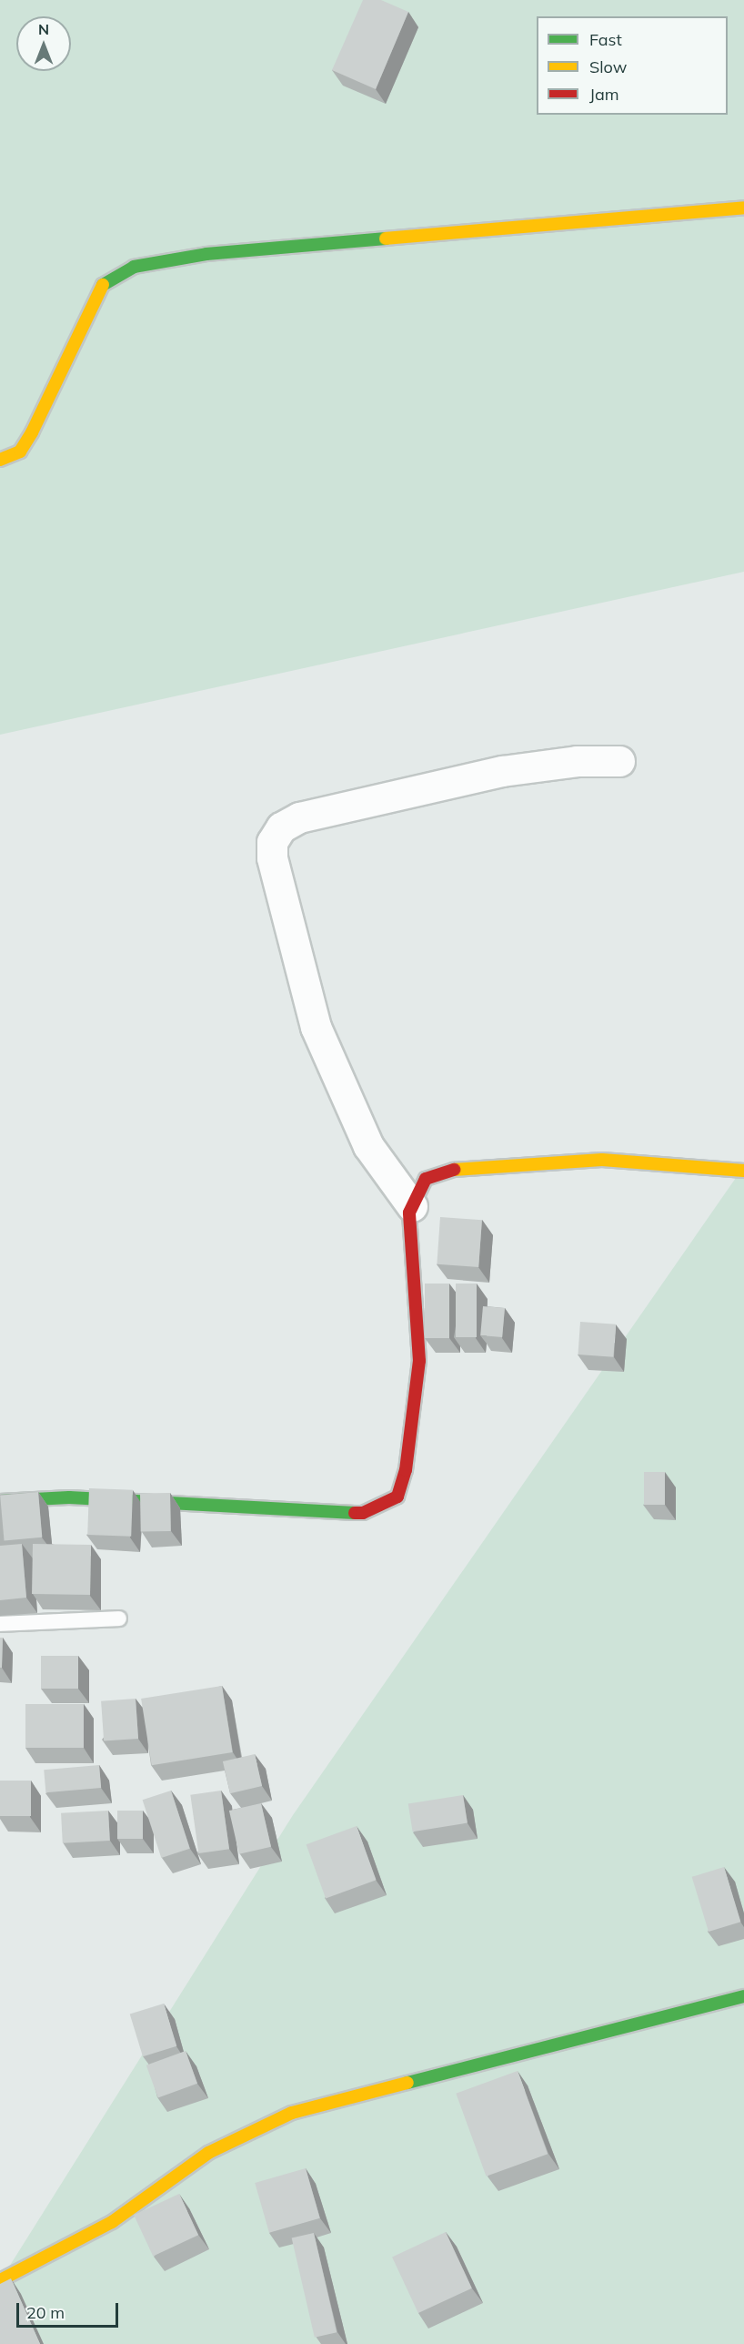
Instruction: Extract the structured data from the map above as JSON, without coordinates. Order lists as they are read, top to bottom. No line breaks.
{"legend":["Fast","Slow","Jam"],"scale_bar":"20 m","north":"top"}
